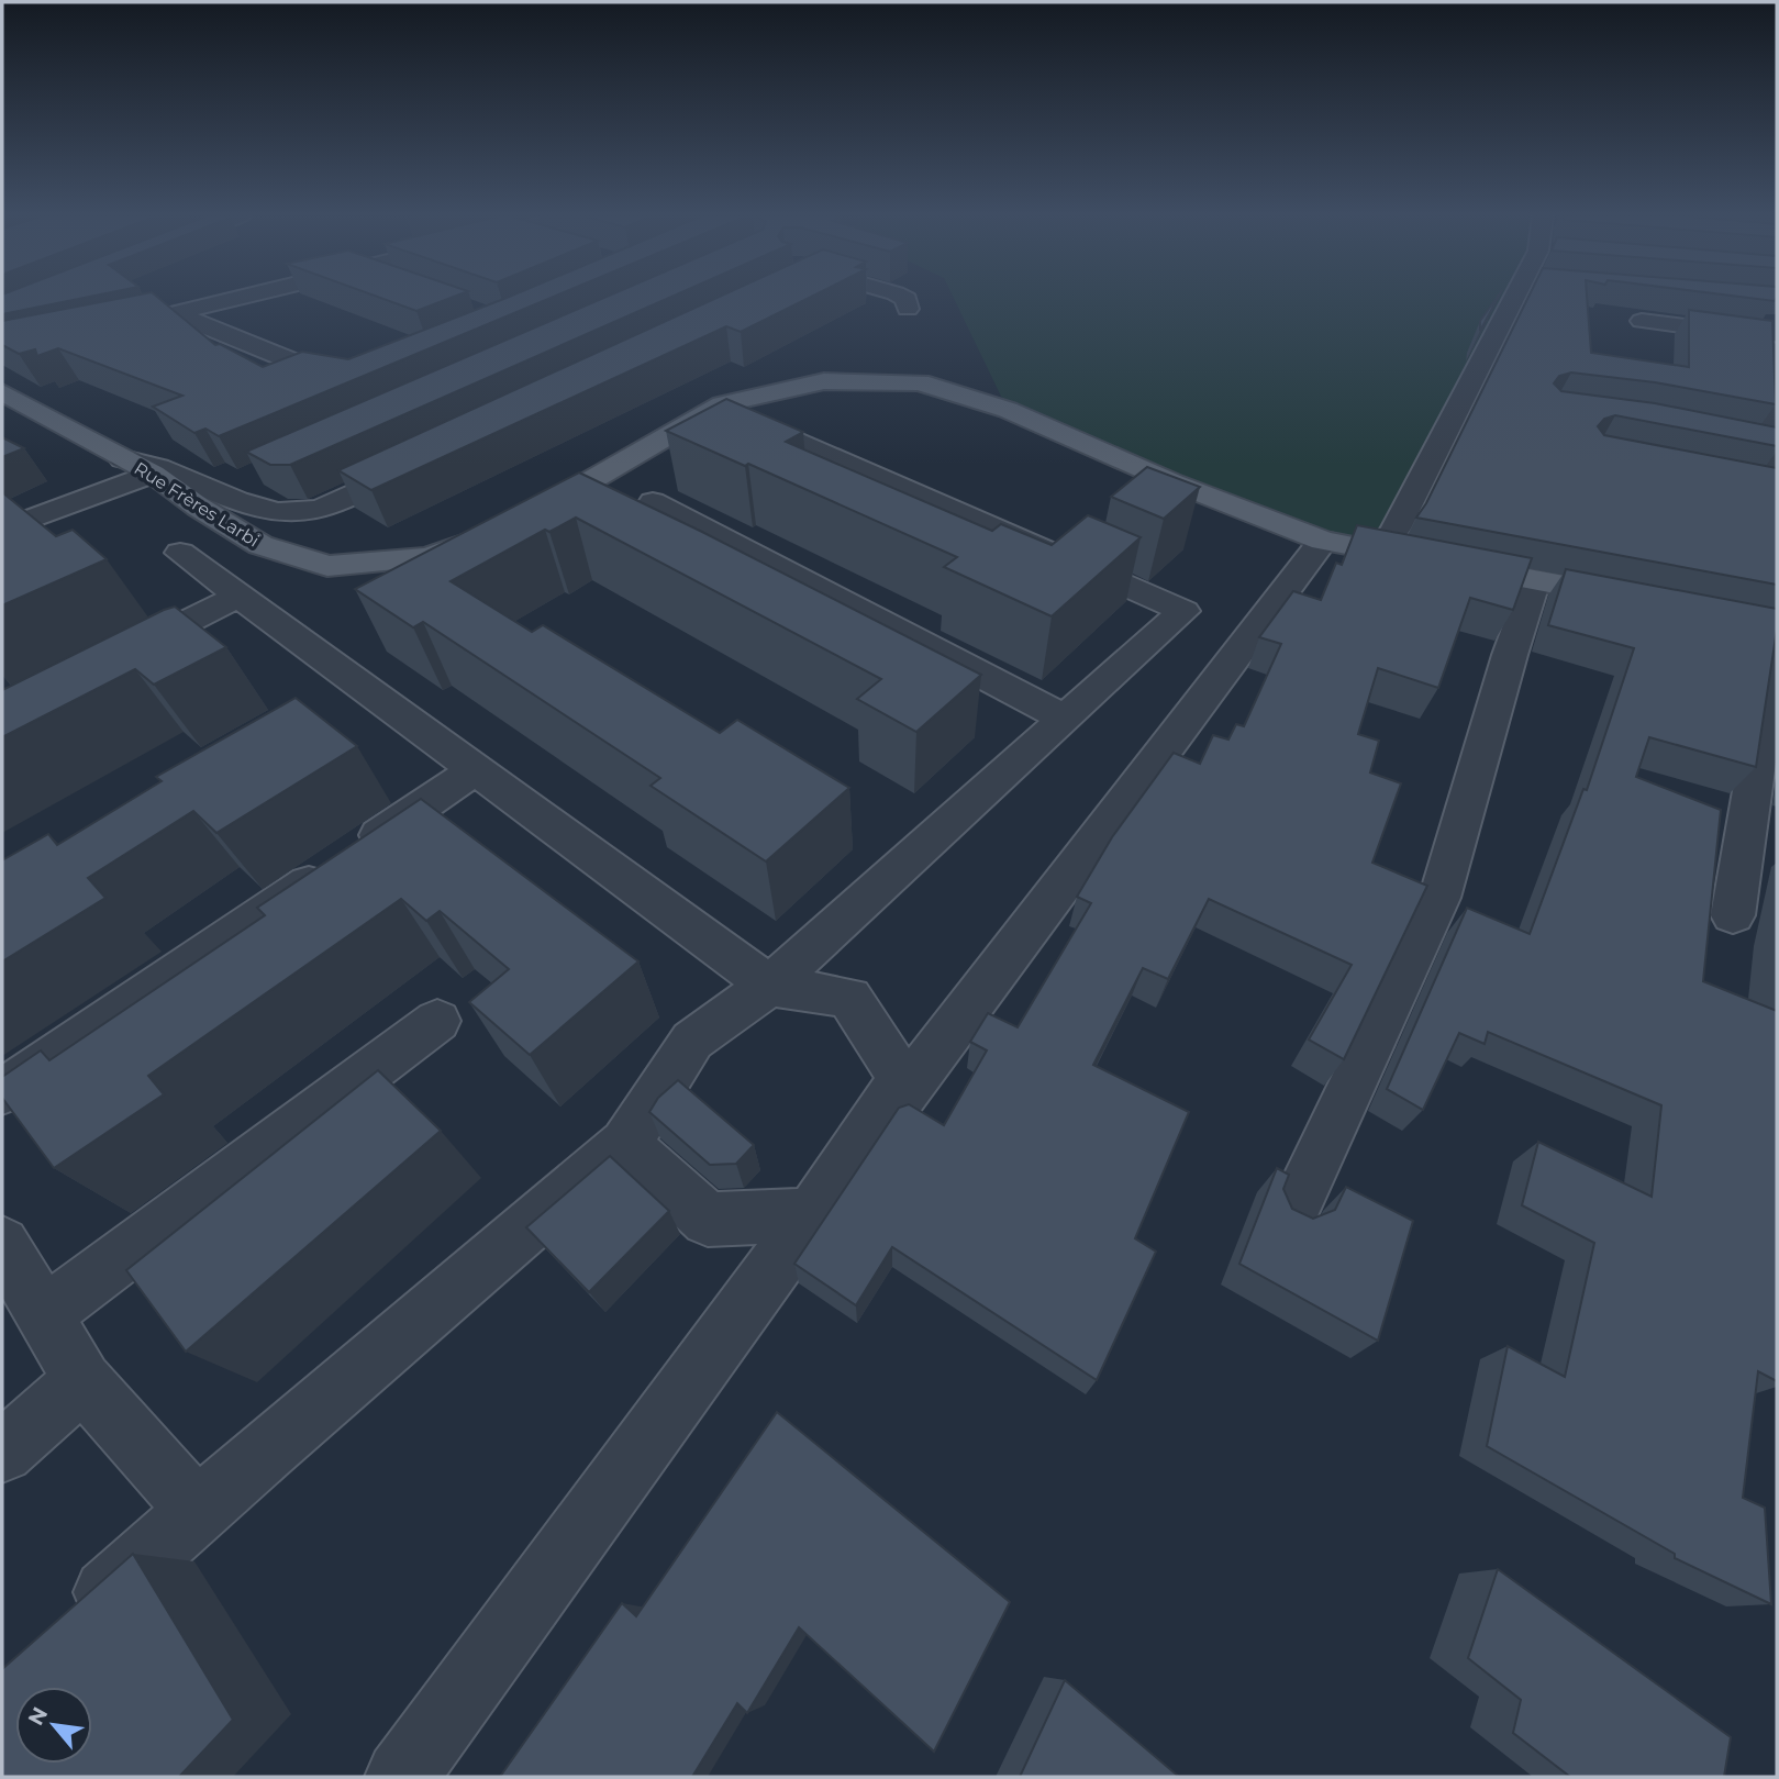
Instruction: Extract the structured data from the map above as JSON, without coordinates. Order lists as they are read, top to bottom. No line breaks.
{"streets":{"main road":["Rue Frères Larbi"]},"north":"top left"}
